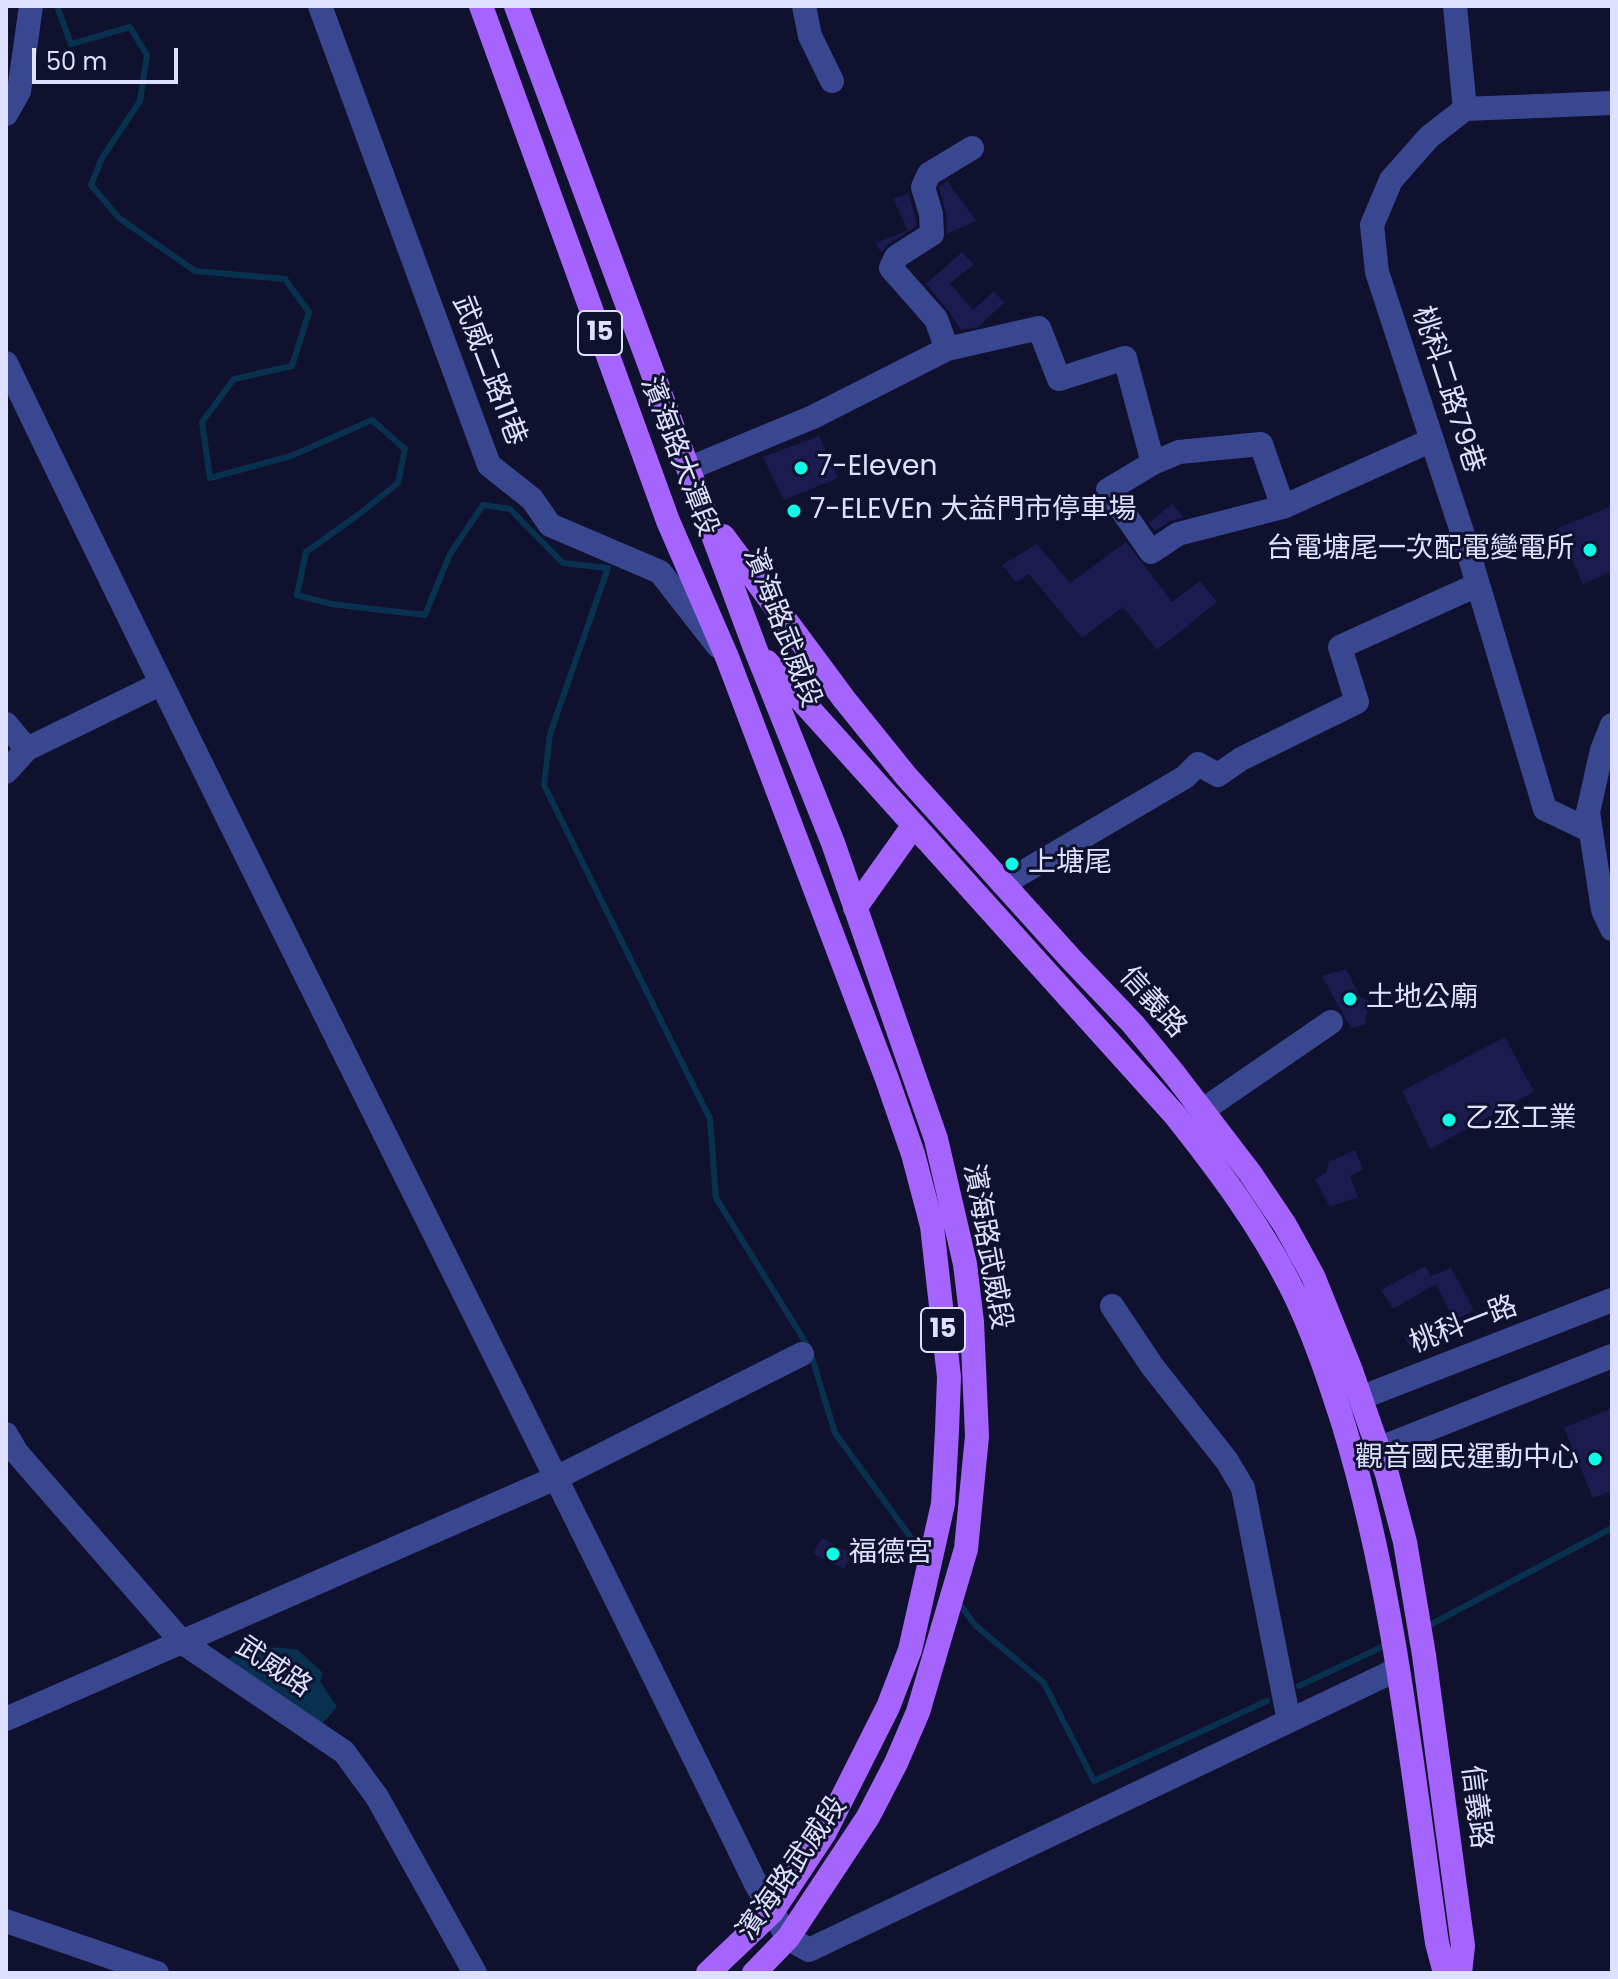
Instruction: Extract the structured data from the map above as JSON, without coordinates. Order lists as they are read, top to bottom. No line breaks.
{"streets":{"main road":["15","濱海路大潭段","濱海路武威段","信義路"],"street":["武威二路11巷","桃科二路79巷","桃科一路","武威路"]},"crossings":[["武威二路11巷","濱海路大潭段"],["武威二路11巷","濱海路武威段"],["濱海路大潭段","濱海路武威段"],["濱海路大潭段","信義路"],["濱海路武威段","信義路"],["信義路","桃科一路"]],"places":["7-Eleven","7-ELEVEn 大益門市停車場","台電塘尾一次配電變電所","上塘尾","土地公廟","乙丞工業","觀音國民運動中心","福德宮"],"scale_bar":"50 m"}
